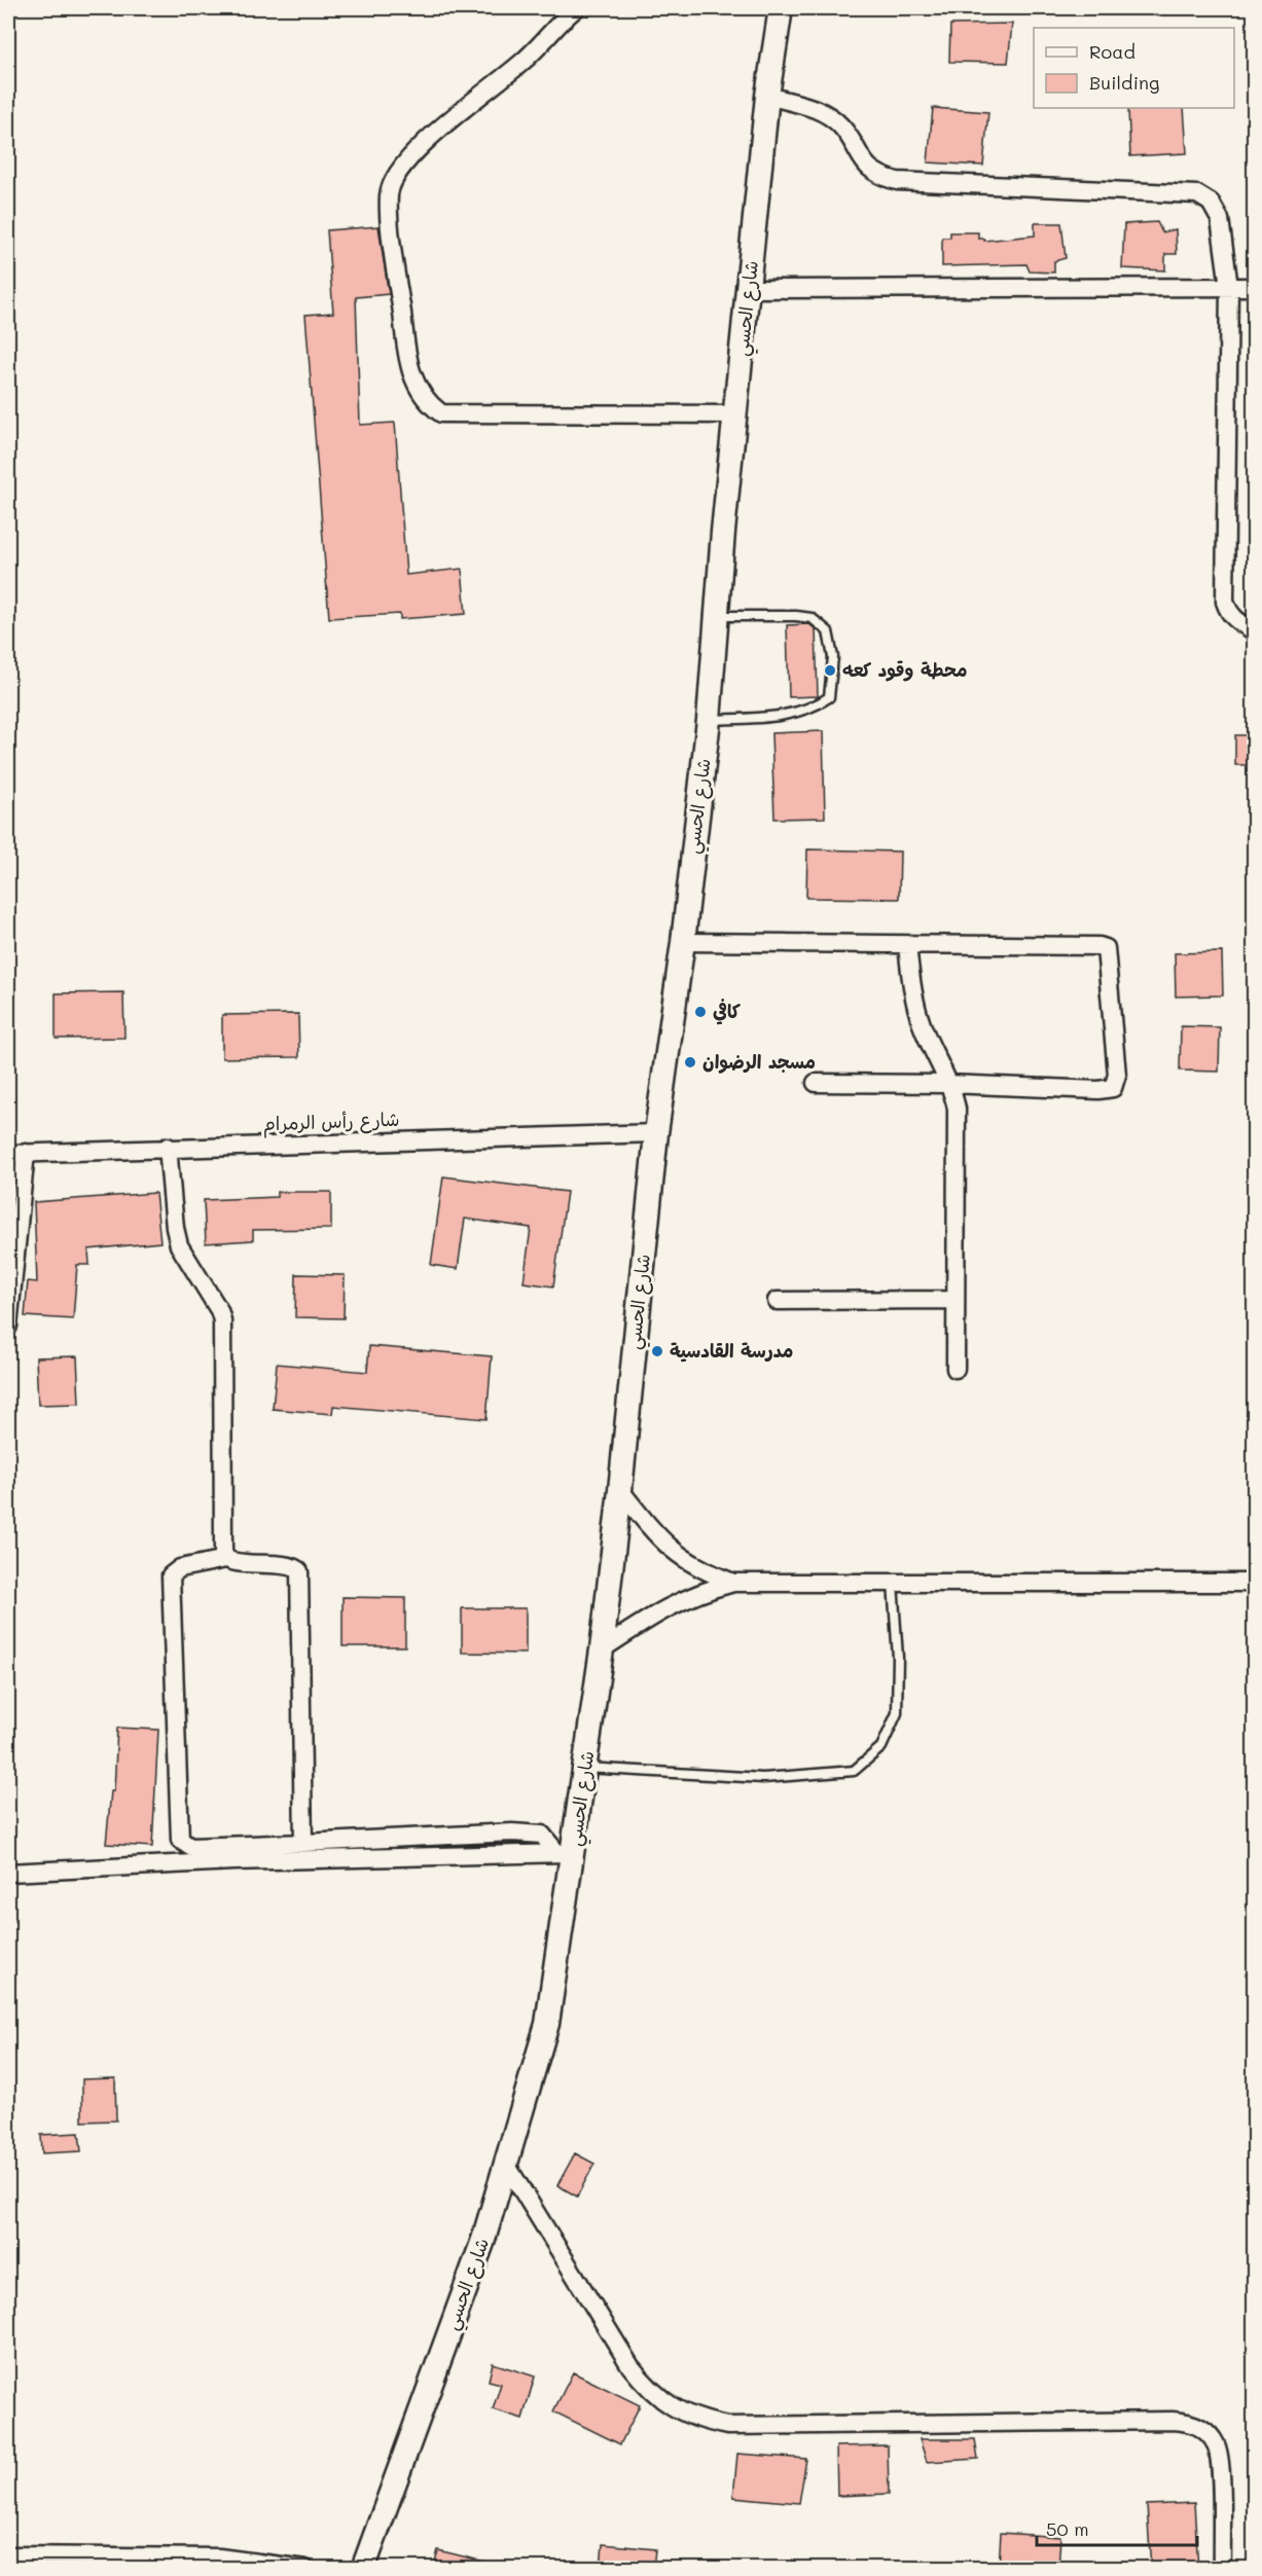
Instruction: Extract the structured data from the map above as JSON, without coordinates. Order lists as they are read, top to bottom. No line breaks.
{"streets":{"street":["شارع الحسي","شارع رأس الرمرام"]},"crossings":[["شارع الحسي","شارع رأس الرمرام"]],"places":["محطة وقود كعه","كافي","مسجد الرضوان","مدرسة القادسية"],"legend":["Road","Building"],"scale_bar":"50 m"}
